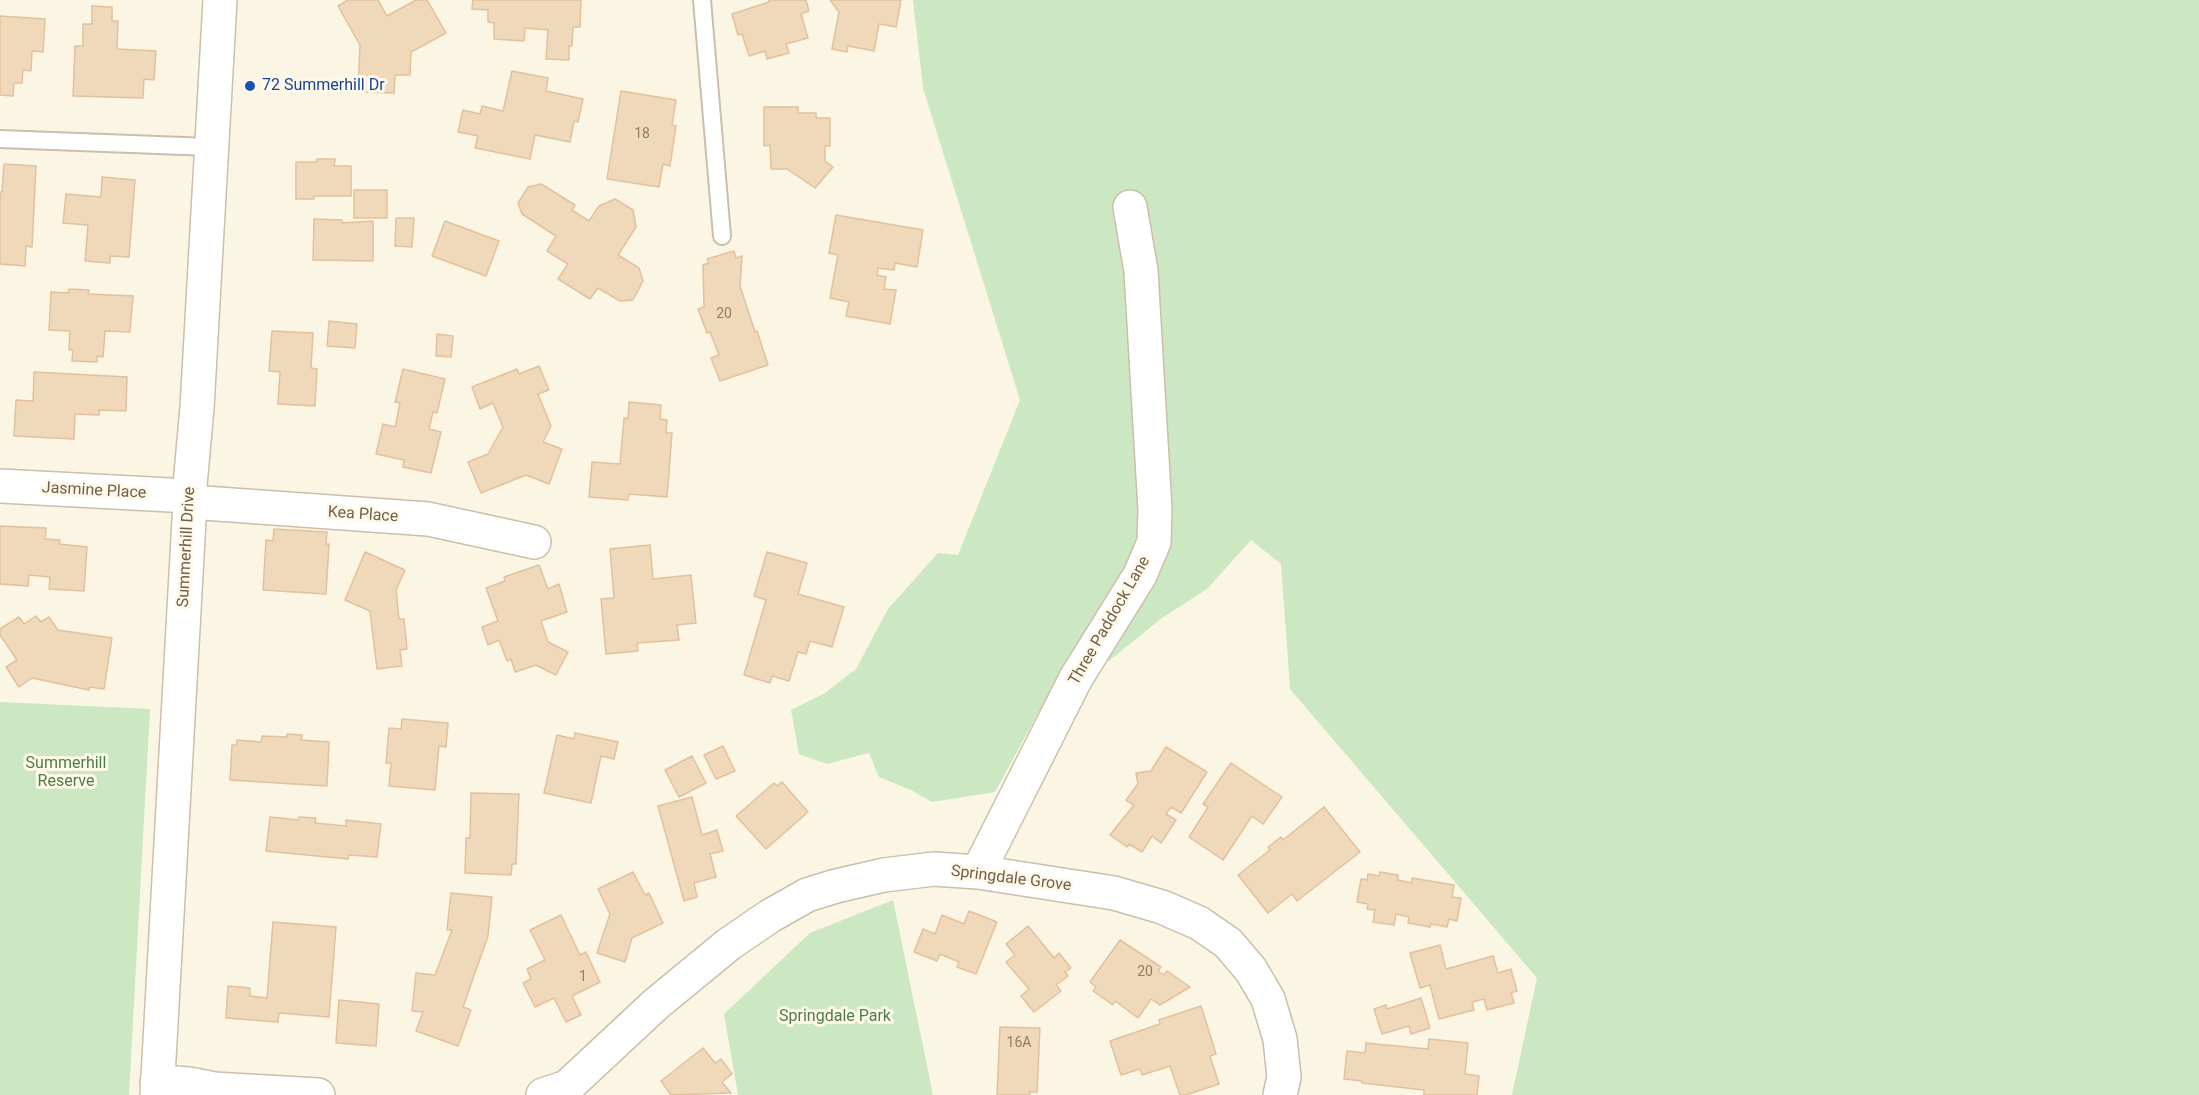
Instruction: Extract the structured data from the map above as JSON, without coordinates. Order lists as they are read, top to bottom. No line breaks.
{"streets":{"street":["Jasmine Place","Kea Place","Summerhill Drive","Three Paddock Lane","Springdale Grove"]},"crossings":[["Jasmine Place","Kea Place"],["Jasmine Place","Summerhill Drive"],["Kea Place","Summerhill Drive"],["Three Paddock Lane","Springdale Grove"]],"parks":["Summerhill Reserve","Springdale Park"],"places":["72 Summerhill Dr"],"house_numbers":["18","20","20","1","16A"]}
